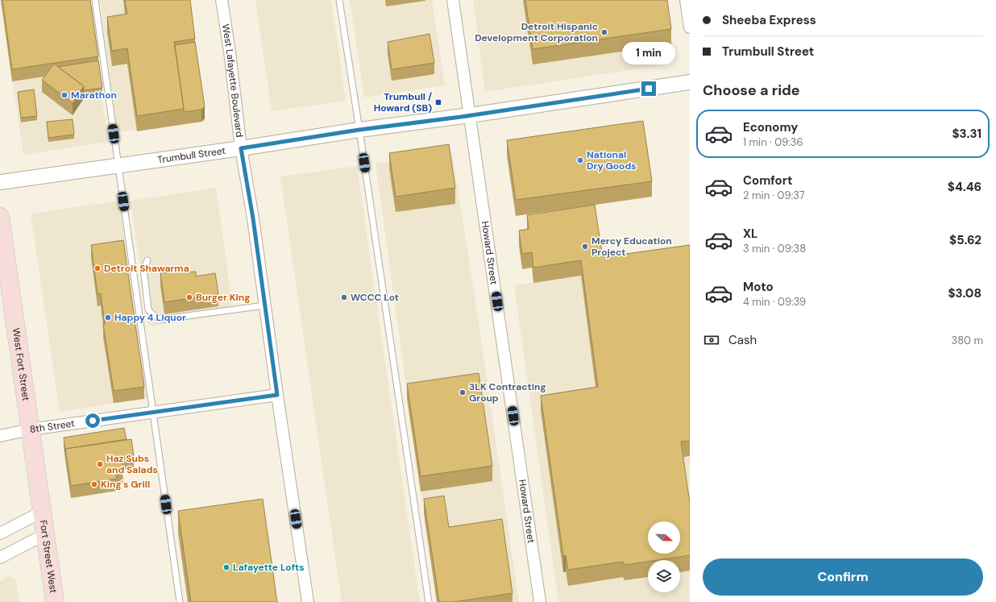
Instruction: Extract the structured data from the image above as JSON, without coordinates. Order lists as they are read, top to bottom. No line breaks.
{"streets":{"main road":["West Fort Street","Fort Street West"],"street":["West Lafayette Boulevard","Trumbull Street","Howard Street","8th Street"]},"crossings":[["West Lafayette Boulevard","Trumbull Street"],["West Lafayette Boulevard","8th Street"],["Trumbull Street","Howard Street"],["West Fort Street","8th Street"],["West Fort Street","Fort Street West"]],"places":{"other":["Detroit Hispanic Development Corporation","Marathon","National Dry Goods","Mercy Education Project","Detroit Shawarma","Burger King","WCCC Lot","Happy 4 Liquor","3LK Contracting Group","Haz Subs and Salads","King's Grill","Lafayette Lofts"],"transit":["Trumbull / Howard (SB)"]},"north":"right","page":{"banner":["Sheeba Express","Trumbull Street"],"bubble":"1 min","heading":"Choose a ride","list":[{"name":"Economy","note":"1 min · 09:36","value":"$3.31"},{"name":"Comfort","note":"2 min · 09:37","value":"$4.46"},{"name":"XL","note":"3 min · 09:38","value":"$5.62"},{"name":"Moto","note":"4 min · 09:39","value":"$3.08"}],"pay":["Cash","380 m"],"buttons":"Confirm"}}
